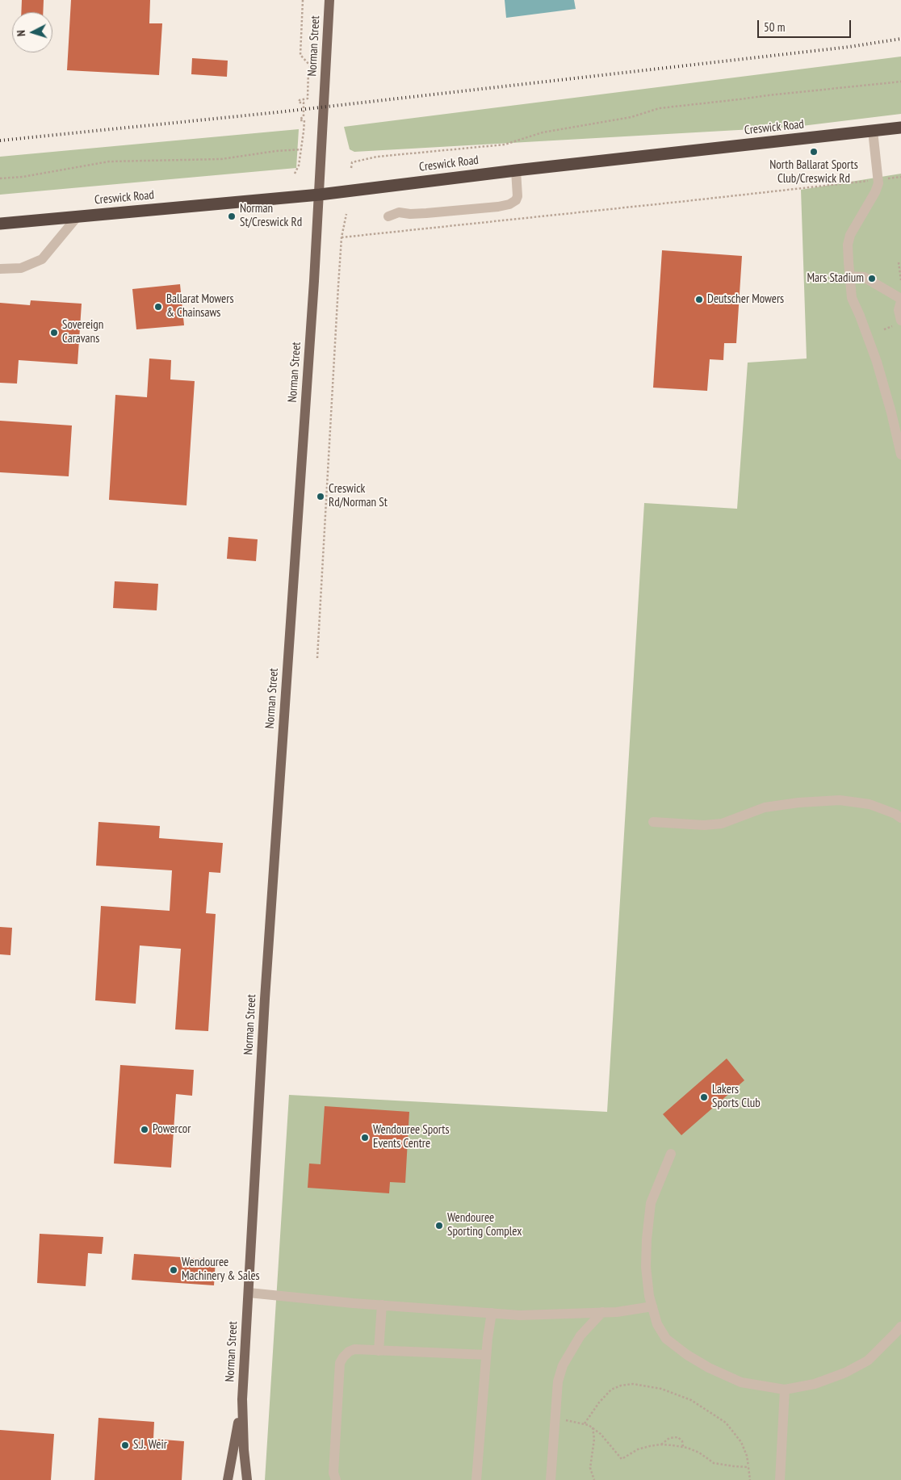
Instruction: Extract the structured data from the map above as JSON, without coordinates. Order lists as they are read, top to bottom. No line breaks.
{"streets":{"highway":["Creswick Road"],"main road":["Norman Street"]},"crossings":[["Norman Street","Creswick Road"]],"places":["North Ballarat Sports Club/Creswick Rd","Norman St/Creswick Rd","Mars Stadium","Deutscher Mowers","Ballarat Mowers & Chainsaws","Sovereign Caravans","Creswick Rd/Norman St","Lakers Sports Club","Powercor","Wendouree Sports Events Centre","Wendouree Sporting Complex","Wendouree Machinery & Sales","S.J. Weir"],"scale_bar":"50 m","north":"left"}
